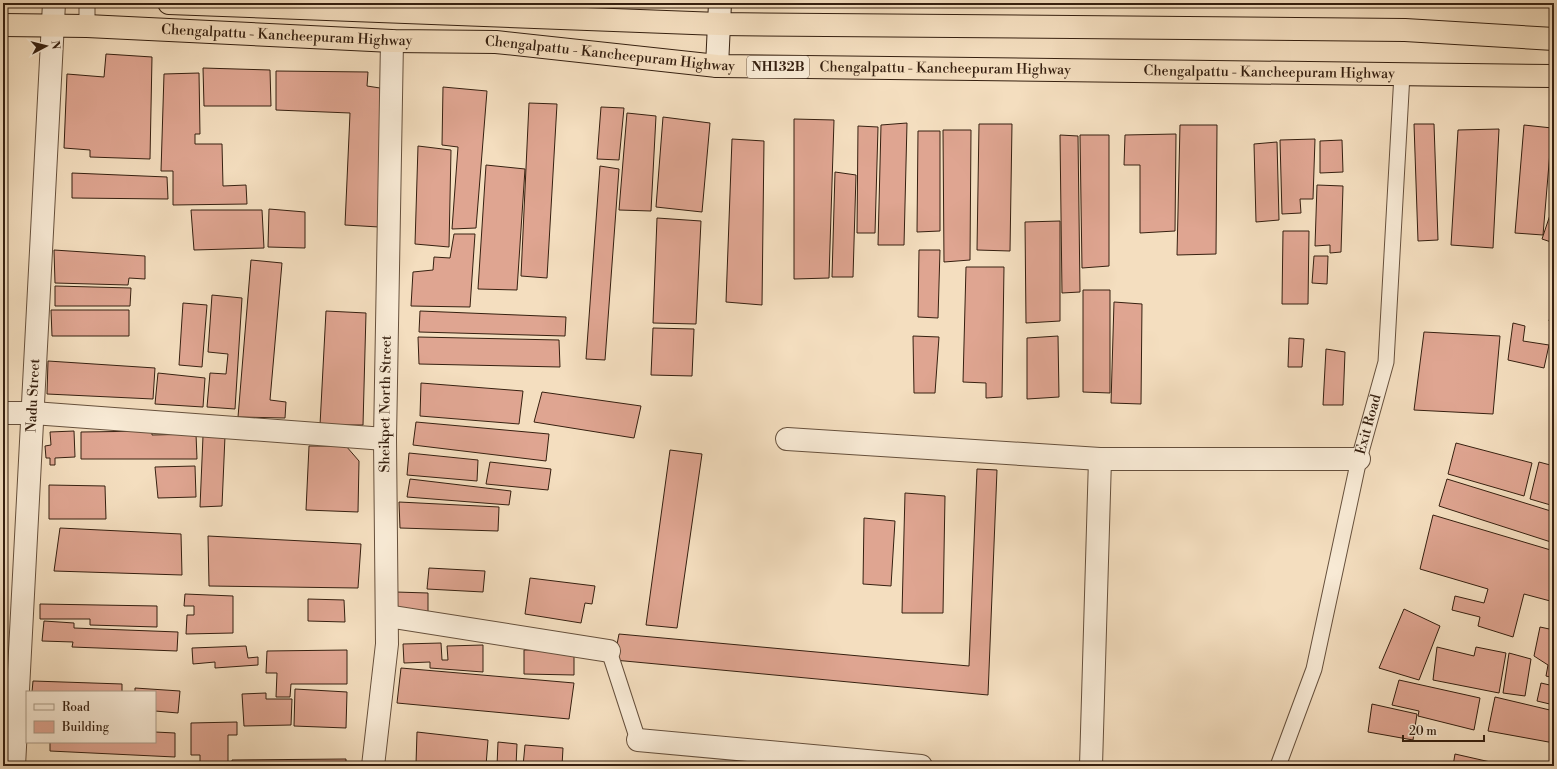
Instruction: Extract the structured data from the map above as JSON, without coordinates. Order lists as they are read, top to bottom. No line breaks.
{"streets":{"highway":["Chengalpattu - Kancheepuram Highway","NH132B"],"street":["Nadu Street","Sheikpet North Street"],"lane":["Exit Road"]},"crossings":[["Chengalpattu - Kancheepuram Highway","Nadu Street"],["Chengalpattu - Kancheepuram Highway","Sheikpet North Street"],["Chengalpattu - Kancheepuram Highway","Exit Road"]],"legend":["Road","Building"],"scale_bar":"20 m","north":"right"}
